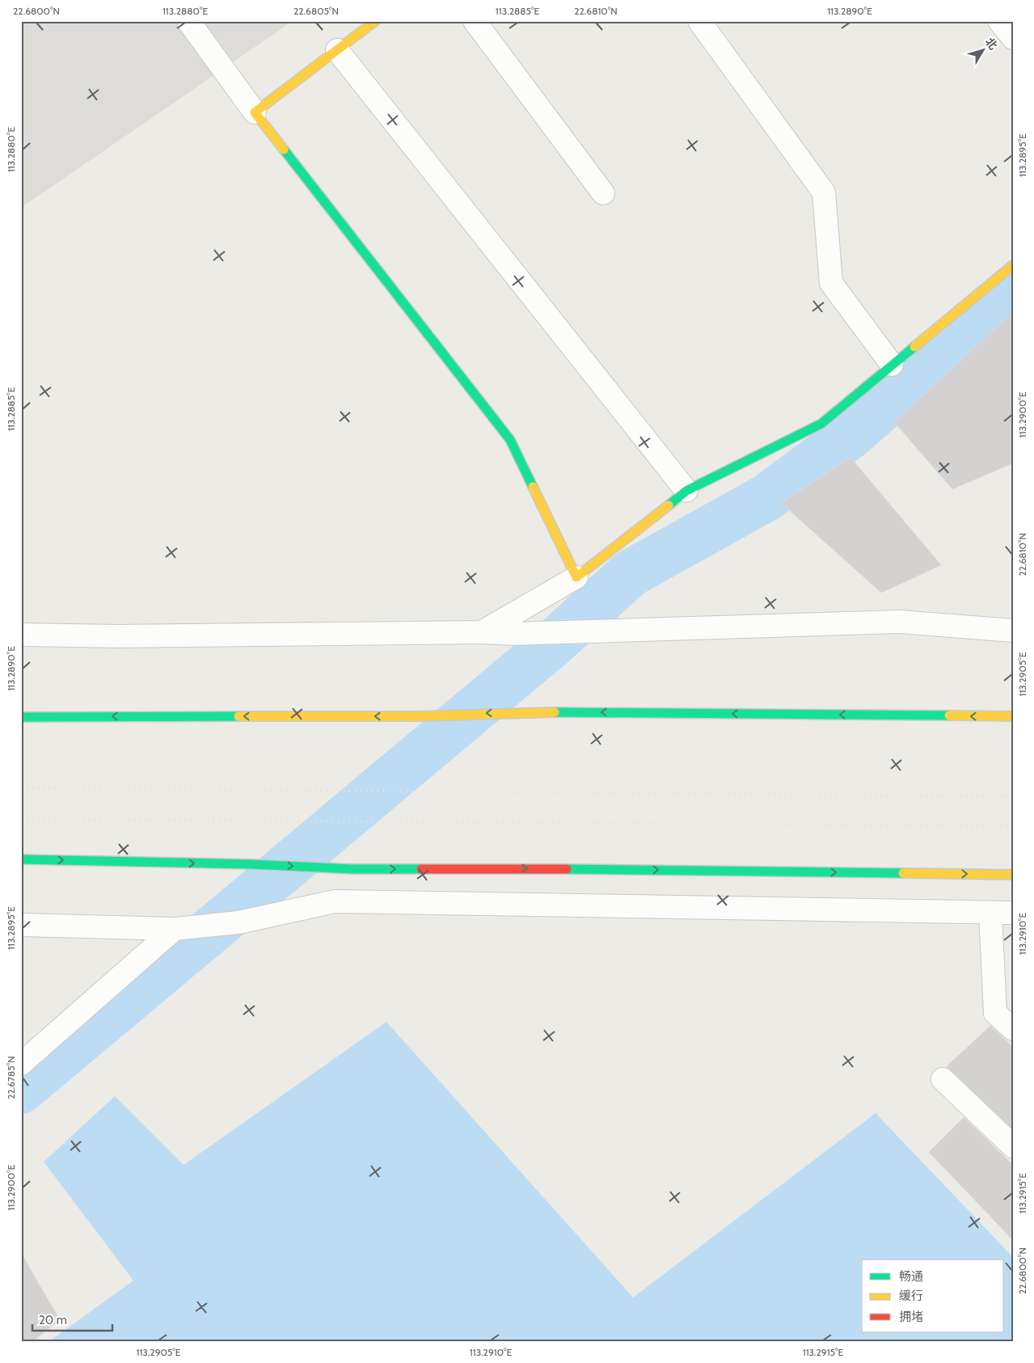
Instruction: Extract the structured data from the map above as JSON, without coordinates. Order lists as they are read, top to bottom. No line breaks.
{"legend":["畅通","缓行","拥堵"],"scale_bar":"20 m","north":"top right","coordinates":["22.6800°N","113.2880°E","22.6805°N","113.2885°E","22.6810°N","113.2890°E","113.2895°E","113.2900°E","113.2905°E","113.2910°E","22.6785°N","113.2915°E"]}
